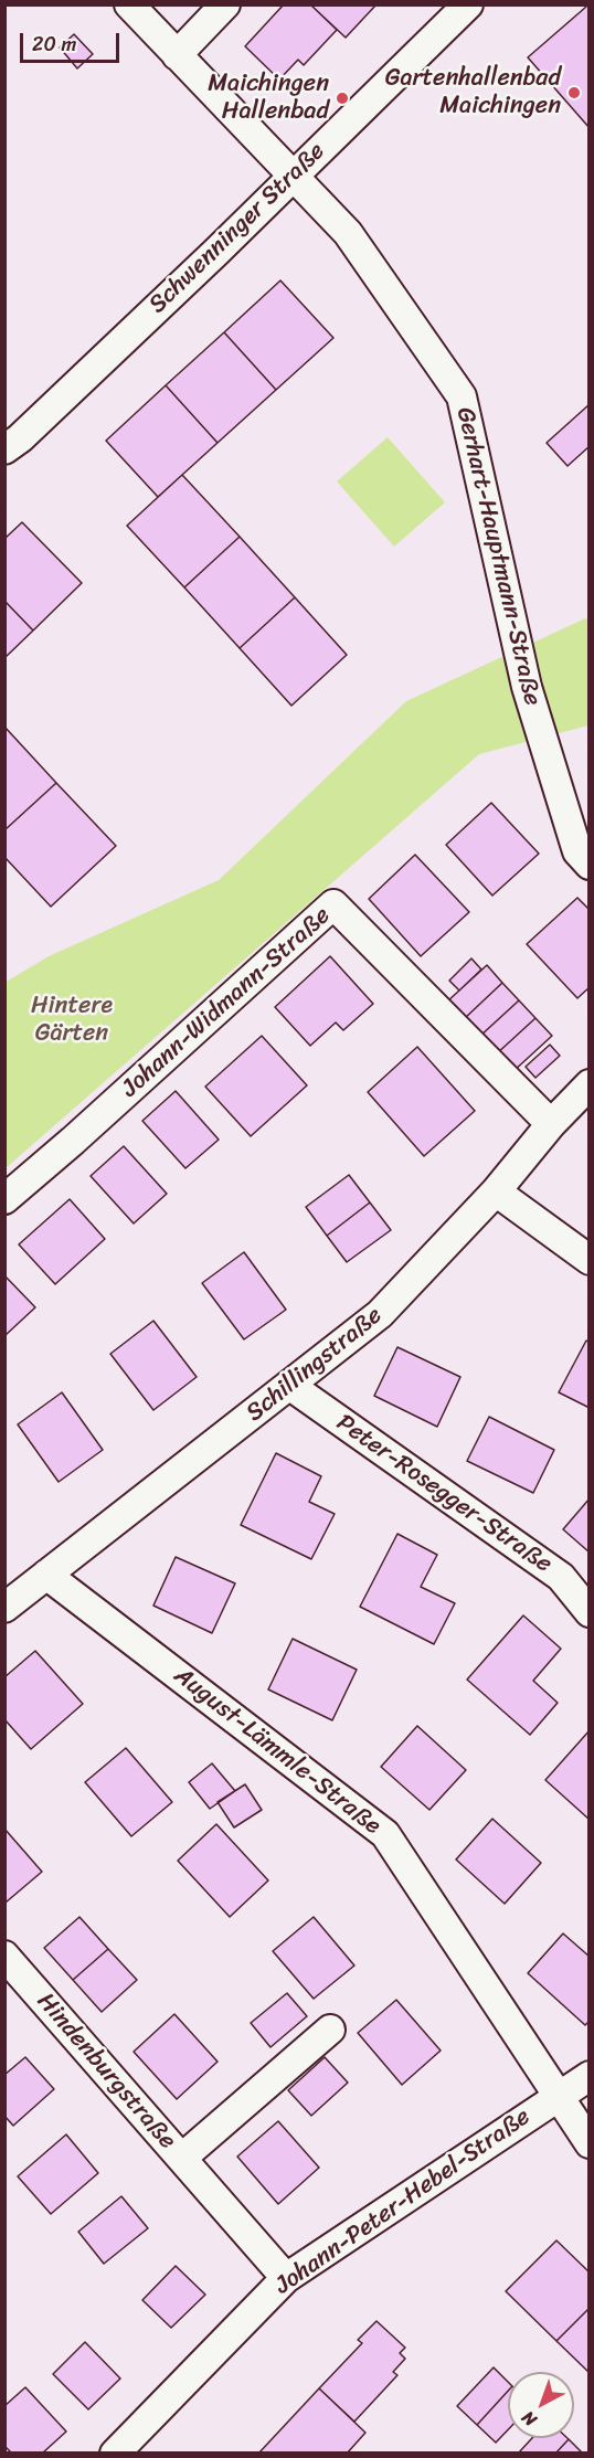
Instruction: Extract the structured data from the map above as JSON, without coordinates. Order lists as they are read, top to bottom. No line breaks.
{"streets":{"street":["Schwenninger Straße","Gerhart-Hauptmann-Straße","Johann-Widmann-Straße","Schillingstraße","Peter-Rosegger-Straße","August-Lämmle-Straße","Hindenburgstraße","Johann-Peter-Hebel-Straße"]},"crossings":[["Schwenninger Straße","Gerhart-Hauptmann-Straße"],["Johann-Widmann-Straße","Schillingstraße"],["Schillingstraße","Peter-Rosegger-Straße"],["Schillingstraße","August-Lämmle-Straße"],["August-Lämmle-Straße","Johann-Peter-Hebel-Straße"],["Hindenburgstraße","Johann-Peter-Hebel-Straße"]],"parks":["Hintere Gärten"],"places":["Gartenhallenbad Maichingen","Maichingen Hallenbad"],"scale_bar":"20 m","north":"bottom left"}
